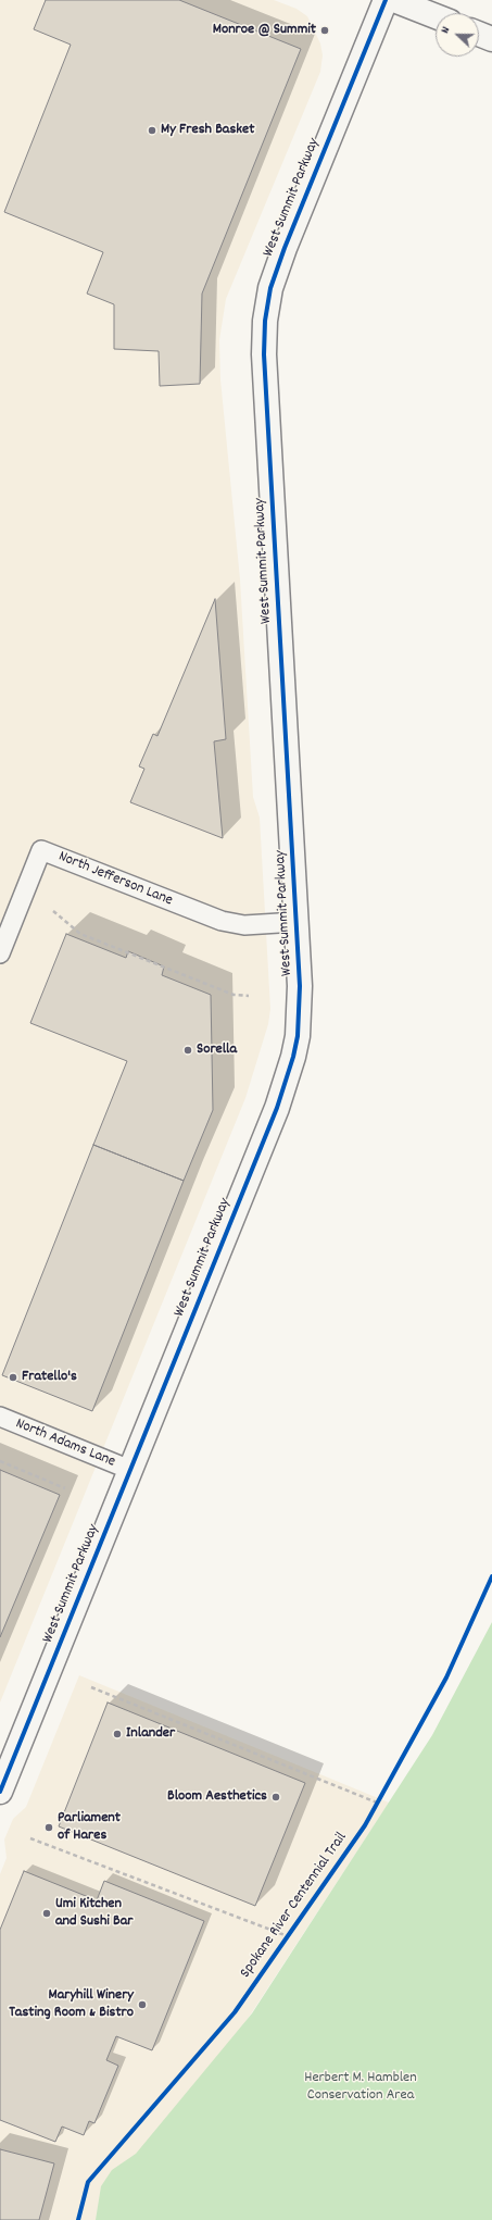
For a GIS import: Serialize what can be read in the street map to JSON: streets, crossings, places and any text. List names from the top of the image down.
{
  "streets": {
    "street": ["West Summit Parkway"],
    "lane": ["North Jefferson Lane", "North Adams Lane"],
    "cycle path": ["Spokane River Centennial Trail"]
  },
  "crossings": [
    ["West Summit Parkway", "North Jefferson Lane"],
    ["West Summit Parkway", "North Adams Lane"]
  ],
  "parks": ["Herbert M. Hamblen Conservation Area"],
  "places": [
    "Monroe @ Summit",
    "My Fresh Basket",
    "Sorella",
    "Fratello's",
    "Inlander",
    "Bloom Aesthetics",
    "Parliament of Hares",
    "Umi Kitchen and Sushi Bar",
    "Maryhill Winery Tasting Room & Bistro"
  ],
  "north": "left"
}
